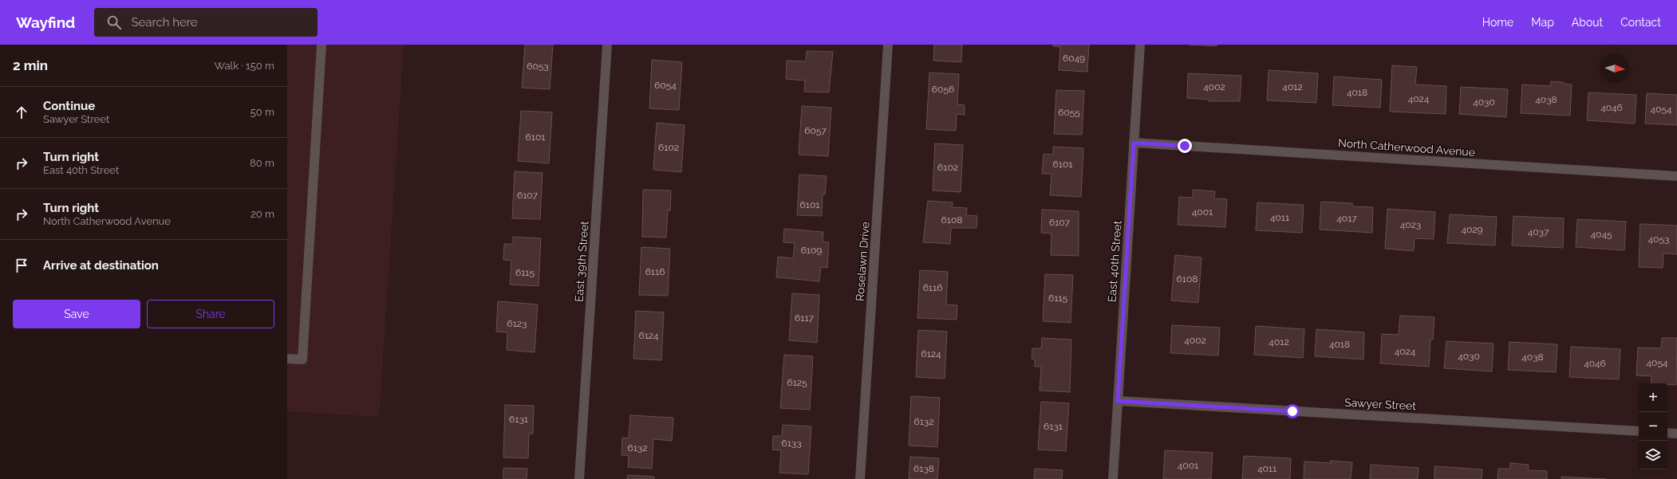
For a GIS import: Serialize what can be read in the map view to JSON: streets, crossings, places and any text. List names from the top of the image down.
{
  "streets": {
    "street": [
      "North Catherwood Avenue",
      "East 39th Street",
      "Roselawn Drive",
      "East 40th Street",
      "Sawyer Street"
    ]
  },
  "crossings": [
    ["North Catherwood Avenue", "East 40th Street"],
    ["East 40th Street", "Sawyer Street"]
  ],
  "house_numbers": [
    "6049",
    "6053",
    "6054",
    "4002",
    "4012",
    "6056",
    "4018",
    "4024",
    "4038",
    "4030",
    "4046",
    "4054",
    "6055",
    "6057",
    "6101",
    "6102",
    "6101",
    "6102",
    "6107",
    "6101",
    "4001",
    "4011",
    "4017",
    "6108",
    "6107",
    "4023",
    "4029",
    "4037",
    "4045",
    "4053",
    "6109",
    "6116",
    "6115",
    "6108",
    "6116",
    "6115",
    "6117",
    "6123",
    "6124",
    "4002",
    "4012",
    "4018",
    "4024",
    "6124",
    "4030",
    "4038",
    "4054",
    "4046",
    "6125",
    "6131",
    "6132",
    "6131",
    "6133",
    "6132",
    "4001",
    "6138",
    "4011"
  ],
  "north": "right",
  "page": {
    "header": "Wayfind",
    "search": "Search here",
    "nav": [
      "Home",
      "Map",
      "About",
      "Contact"
    ],
    "heading": ["2 min", "Walk · 150 m"],
    "list": [
      ["Continue", "Sawyer Street", "50 m"],
      ["Turn right", "East 40th Street", "80 m"],
      ["Turn right", "North Catherwood Avenue", "20 m"],
      "Arrive at destination"
    ],
    "buttons": ["Save", "Share"],
    "map_buttons": ["+", "−"]
  }
}
